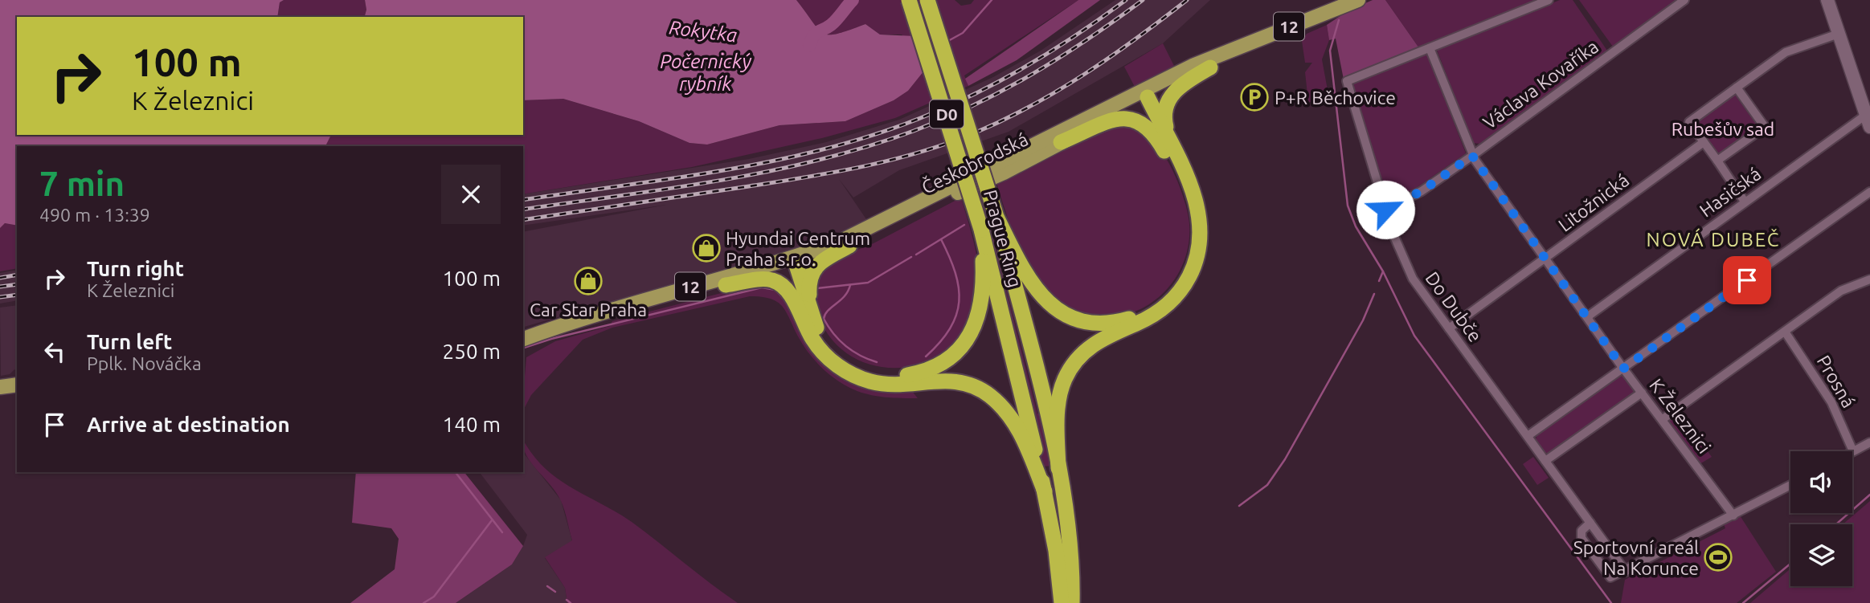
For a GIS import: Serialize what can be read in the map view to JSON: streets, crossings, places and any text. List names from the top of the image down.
{
  "streets": {
    "highway": ["D0", "Prague Ring"],
    "main road": ["12", "Českobrodská"],
    "street": [
      "Václava Kovaříka",
      "Hasičská",
      "Litožnická",
      "Do Dubče",
      "Prosná",
      "K Železnici"
    ]
  },
  "crossings": [
    ["Václava Kovaříka", "Do Dubče"],
    ["Václava Kovaříka", "K Železnici"],
    ["Hasičská", "K Železnici"],
    ["Litožnická", "Do Dubče"],
    ["Litožnická", "K Železnici"],
    ["Do Dubče", "K Železnici"]
  ],
  "districts": ["NOVÁ DUBEČ"],
  "water": ["Rokytka", "Počernický rybník"],
  "parks": ["Rubešův sad"],
  "places": {
    "parking": ["P+R Běchovice"],
    "shop": ["Hyundai Centrum Praha s.r.o.", "Car Star Praha"],
    "sports": ["Sportovní areál Na Korunce"]
  },
  "page": {
    "turn": ["100 m", "K Železnici"],
    "heading": ["7 min", "490 m · 13:39"],
    "list": [
      {
        "name": "Turn right",
        "note": "K Železnici",
        "value": "100 m"
      },
      {
        "name": "Turn left",
        "note": "Pplk. Nováčka",
        "value": "250 m"
      },
      {
        "name": "Arrive at destination",
        "value": "140 m"
      }
    ]
  }
}
